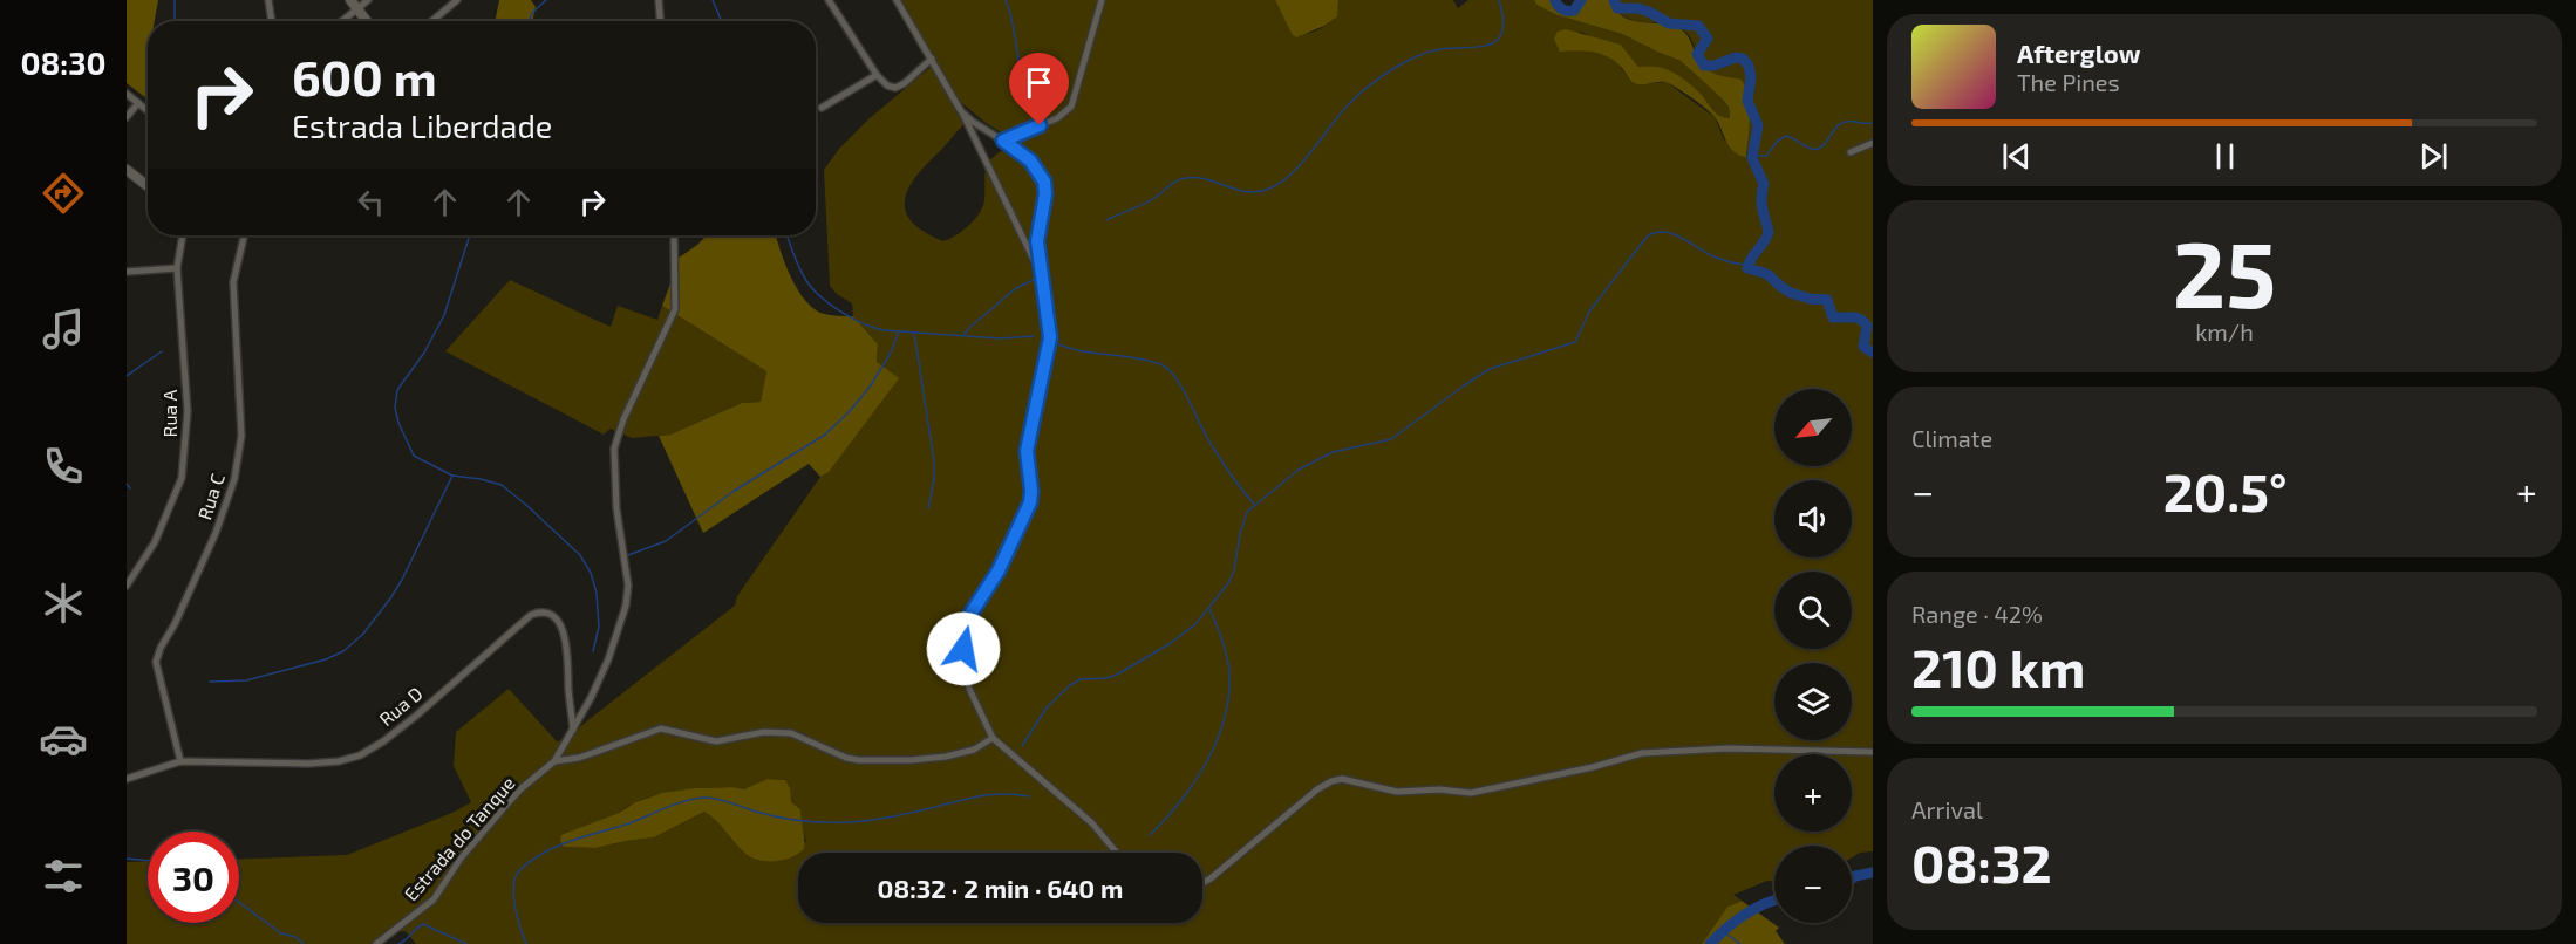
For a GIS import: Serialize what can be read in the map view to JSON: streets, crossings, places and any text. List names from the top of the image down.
{
  "streets": {
    "street": [
      "Rua A",
      "Rua C",
      "Rua D",
      "Estrada do Tanque"
    ]
  },
  "crossings": [
    ["Rua C", "Rua D"]
  ],
  "north": "bottom left",
  "page": {
    "tabs": "08:30",
    "turn": ["600 m", "Estrada Liberdade"],
    "song": ["Afterglow", "The Pines"],
    "tile": [
      ["25", "km/h"],
      "Climate",
      ["Range · 42%", "210 km"],
      ["Arrival", "08:32"]
    ],
    "map_buttons": ["+", "−"],
    "heat": ["−", "20.5°", "+"],
    "limit": "30",
    "trip": "08:32 · 2 min · 640 m"
  }
}
